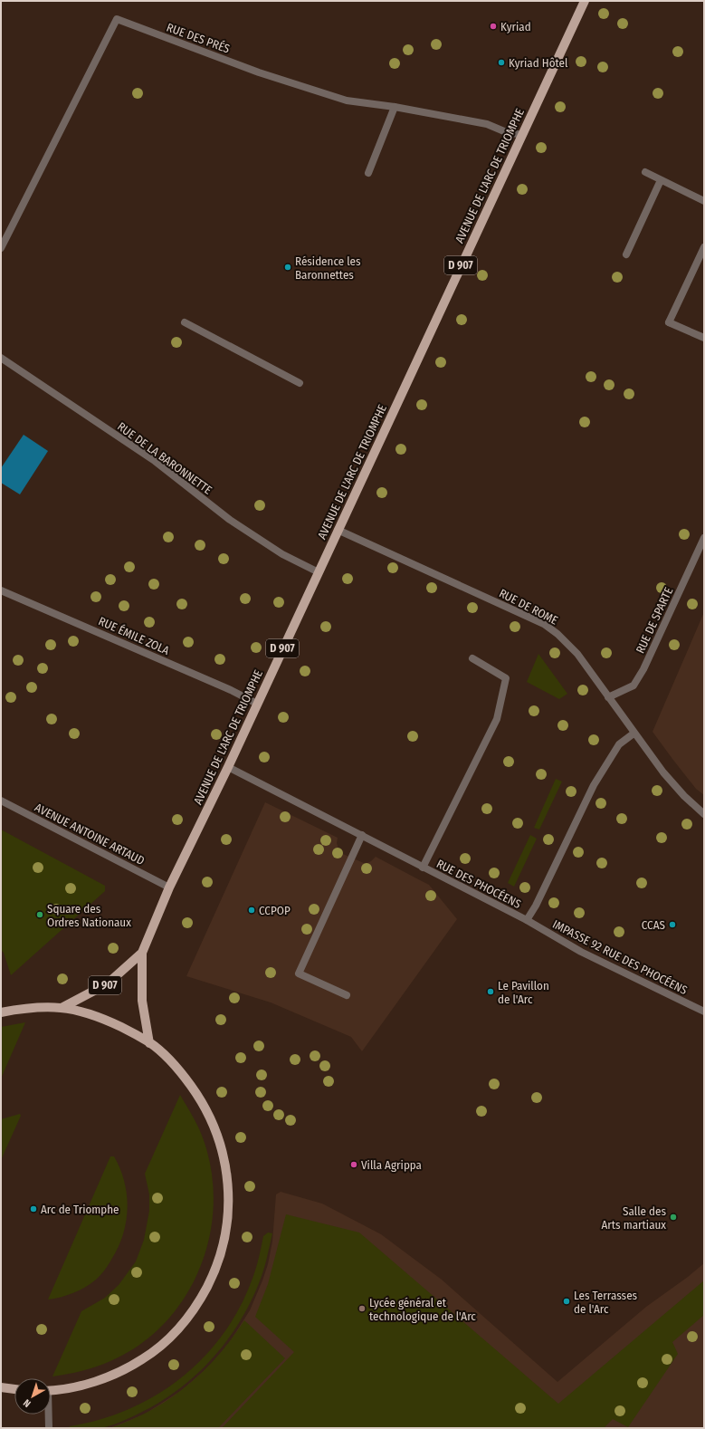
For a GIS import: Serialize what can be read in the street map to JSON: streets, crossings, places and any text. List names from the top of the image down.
{
  "streets": {
    "main road": ["AVENUE DE L'ARC DE TRIOMPHE", "D 907"],
    "street": [
      "RUE DES PRÉS",
      "RUE DE LA BARONNETTE",
      "RUE DE ROME",
      "RUE DE SPARTE",
      "RUE ÉMILE ZOLA",
      "AVENUE ANTOINE ARTAUD",
      "RUE DES PHOCÉENS",
      "IMPASSE 92 RUE DES PHOCÉENS"
    ]
  },
  "crossings": [
    ["RUE DES PRÉS", "AVENUE DE L'ARC DE TRIOMPHE"],
    ["AVENUE DE L'ARC DE TRIOMPHE", "D 907"],
    ["AVENUE DE L'ARC DE TRIOMPHE", "RUE DE LA BARONNETTE"],
    ["AVENUE DE L'ARC DE TRIOMPHE", "RUE DE ROME"],
    ["AVENUE DE L'ARC DE TRIOMPHE", "RUE ÉMILE ZOLA"],
    ["AVENUE DE L'ARC DE TRIOMPHE", "AVENUE ANTOINE ARTAUD"],
    ["AVENUE DE L'ARC DE TRIOMPHE", "RUE DES PHOCÉENS"],
    ["RUE DE ROME", "RUE DE SPARTE"],
    ["RUE DE ROME", "RUE DES PHOCÉENS"],
    ["RUE DES PHOCÉENS", "IMPASSE 92 RUE DES PHOCÉENS"]
  ],
  "places": [
    "Kyriad",
    "Kyriad Hôtel",
    "Résidence les Baronnettes",
    "CCPOP",
    "Square des Ordres Nationaux",
    "CCAS",
    "Le Pavillon de l'Arc",
    "Villa Agrippa",
    "Arc de Triomphe",
    "Salle des Arts martiaux",
    "Les Terrasses de l'Arc",
    "Lycée général et technologique de l'Arc"
  ],
  "north": "bottom left"
}
